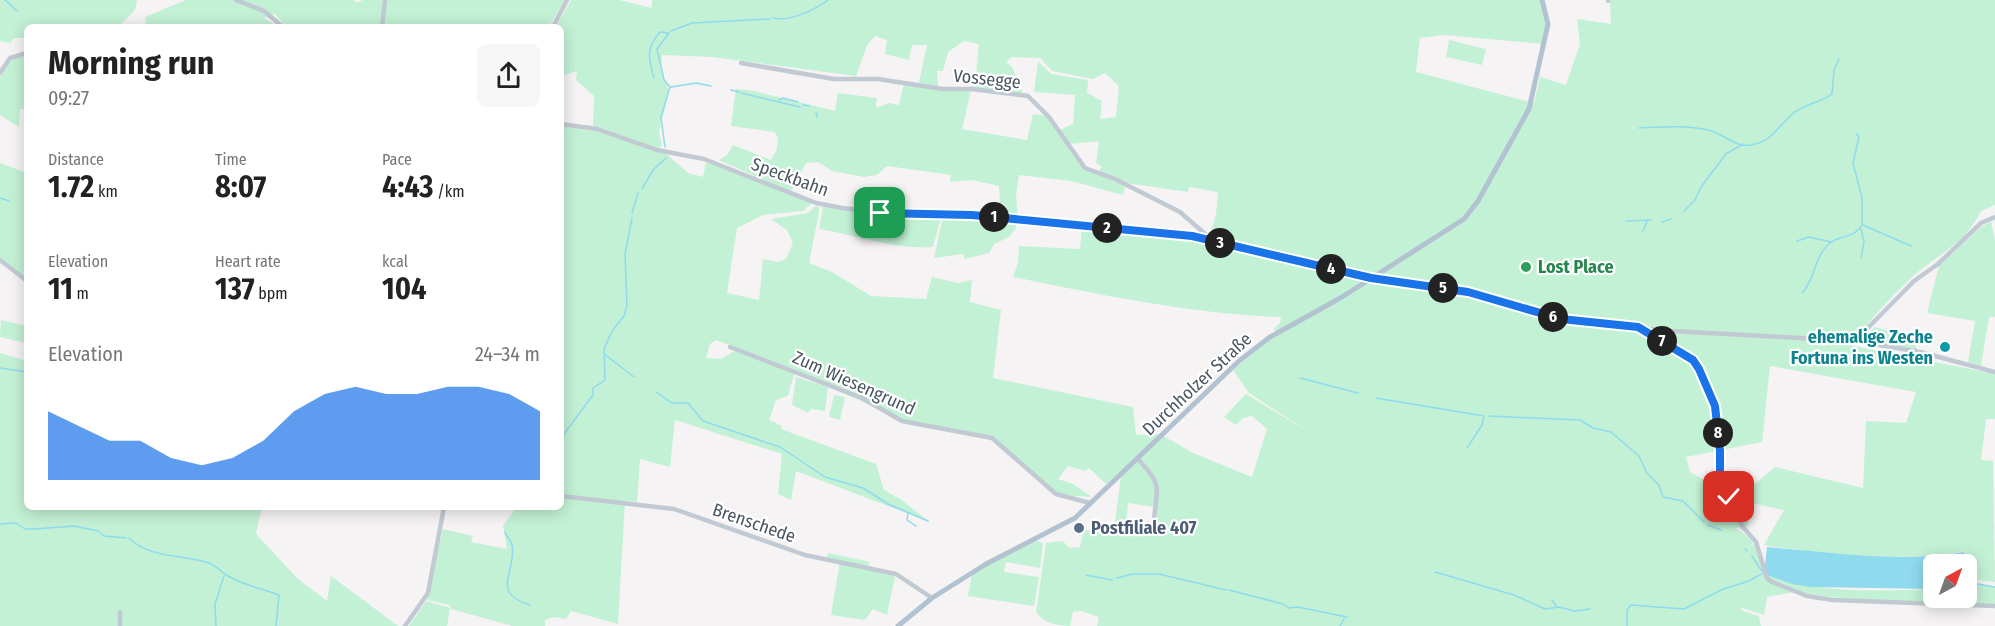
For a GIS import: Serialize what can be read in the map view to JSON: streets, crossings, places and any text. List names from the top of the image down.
{
  "streets": {
    "main road": ["Durchholzer Straße"],
    "street": [
      "Vossegge",
      "Speckbahn",
      "Zum Wiesengrund",
      "Brenschede"
    ]
  },
  "crossings": [
    ["Vossegge", "Speckbahn"],
    ["Speckbahn", "Durchholzer Straße"],
    ["Zum Wiesengrund", "Durchholzer Straße"],
    ["Durchholzer Straße", "Brenschede"]
  ],
  "places": ["Lost Place", "ehemalige Zeche Fortuna ins Westen", "Postfiliale 407"],
  "north": "top right",
  "page": {
    "heading": ["Morning run", "09:27"],
    "stats": [
      ["Distance", "1.72 km"],
      ["Time", "8:07"],
      ["Pace", "4:43 /km"],
      ["Elevation", "11 m"],
      ["Heart rate", "137 bpm"],
      ["kcal", "104"]
    ],
    "pins": [
      "1",
      "2",
      "3",
      "4",
      "5",
      "6",
      "7",
      "8"
    ],
    "chart": ["Elevation", "24–34 m"]
  }
}
